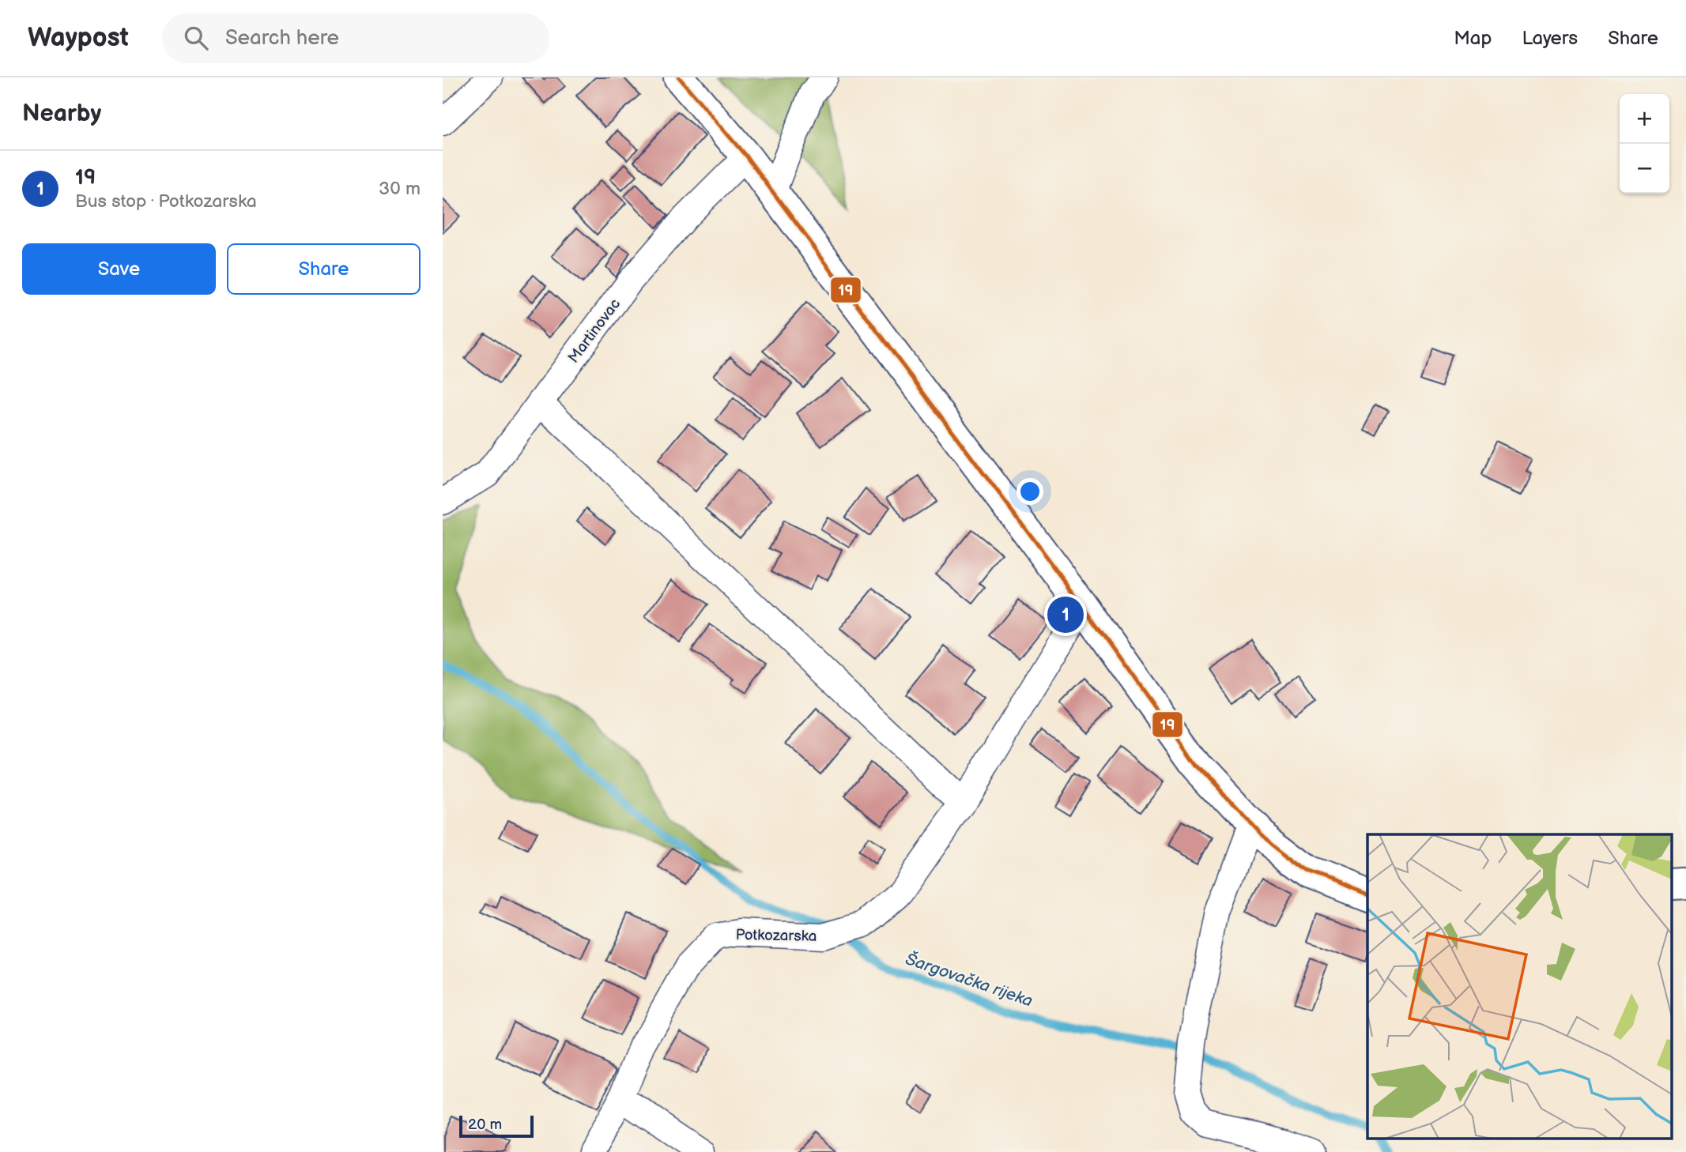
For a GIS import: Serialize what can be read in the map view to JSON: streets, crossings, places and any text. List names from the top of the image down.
{
  "streets": {
    "street": ["Martinovac", "Potkozarska"]
  },
  "water": ["Šargovačka rijeka"],
  "lines": ["transit line 19"],
  "scale_bar": "20 m",
  "page": {
    "header": "Waypost",
    "search": "Search here",
    "nav": ["Map", "Layers", "Share"],
    "heading": "Nearby",
    "map_buttons": ["+", "−"],
    "list": [
      {
        "mark": "1",
        "name": "19",
        "note": "Bus stop · Potkozarska",
        "value": "30 m"
      }
    ],
    "buttons": ["Save", "Share"],
    "pins": "1",
    "scale": "20 m"
  }
}
